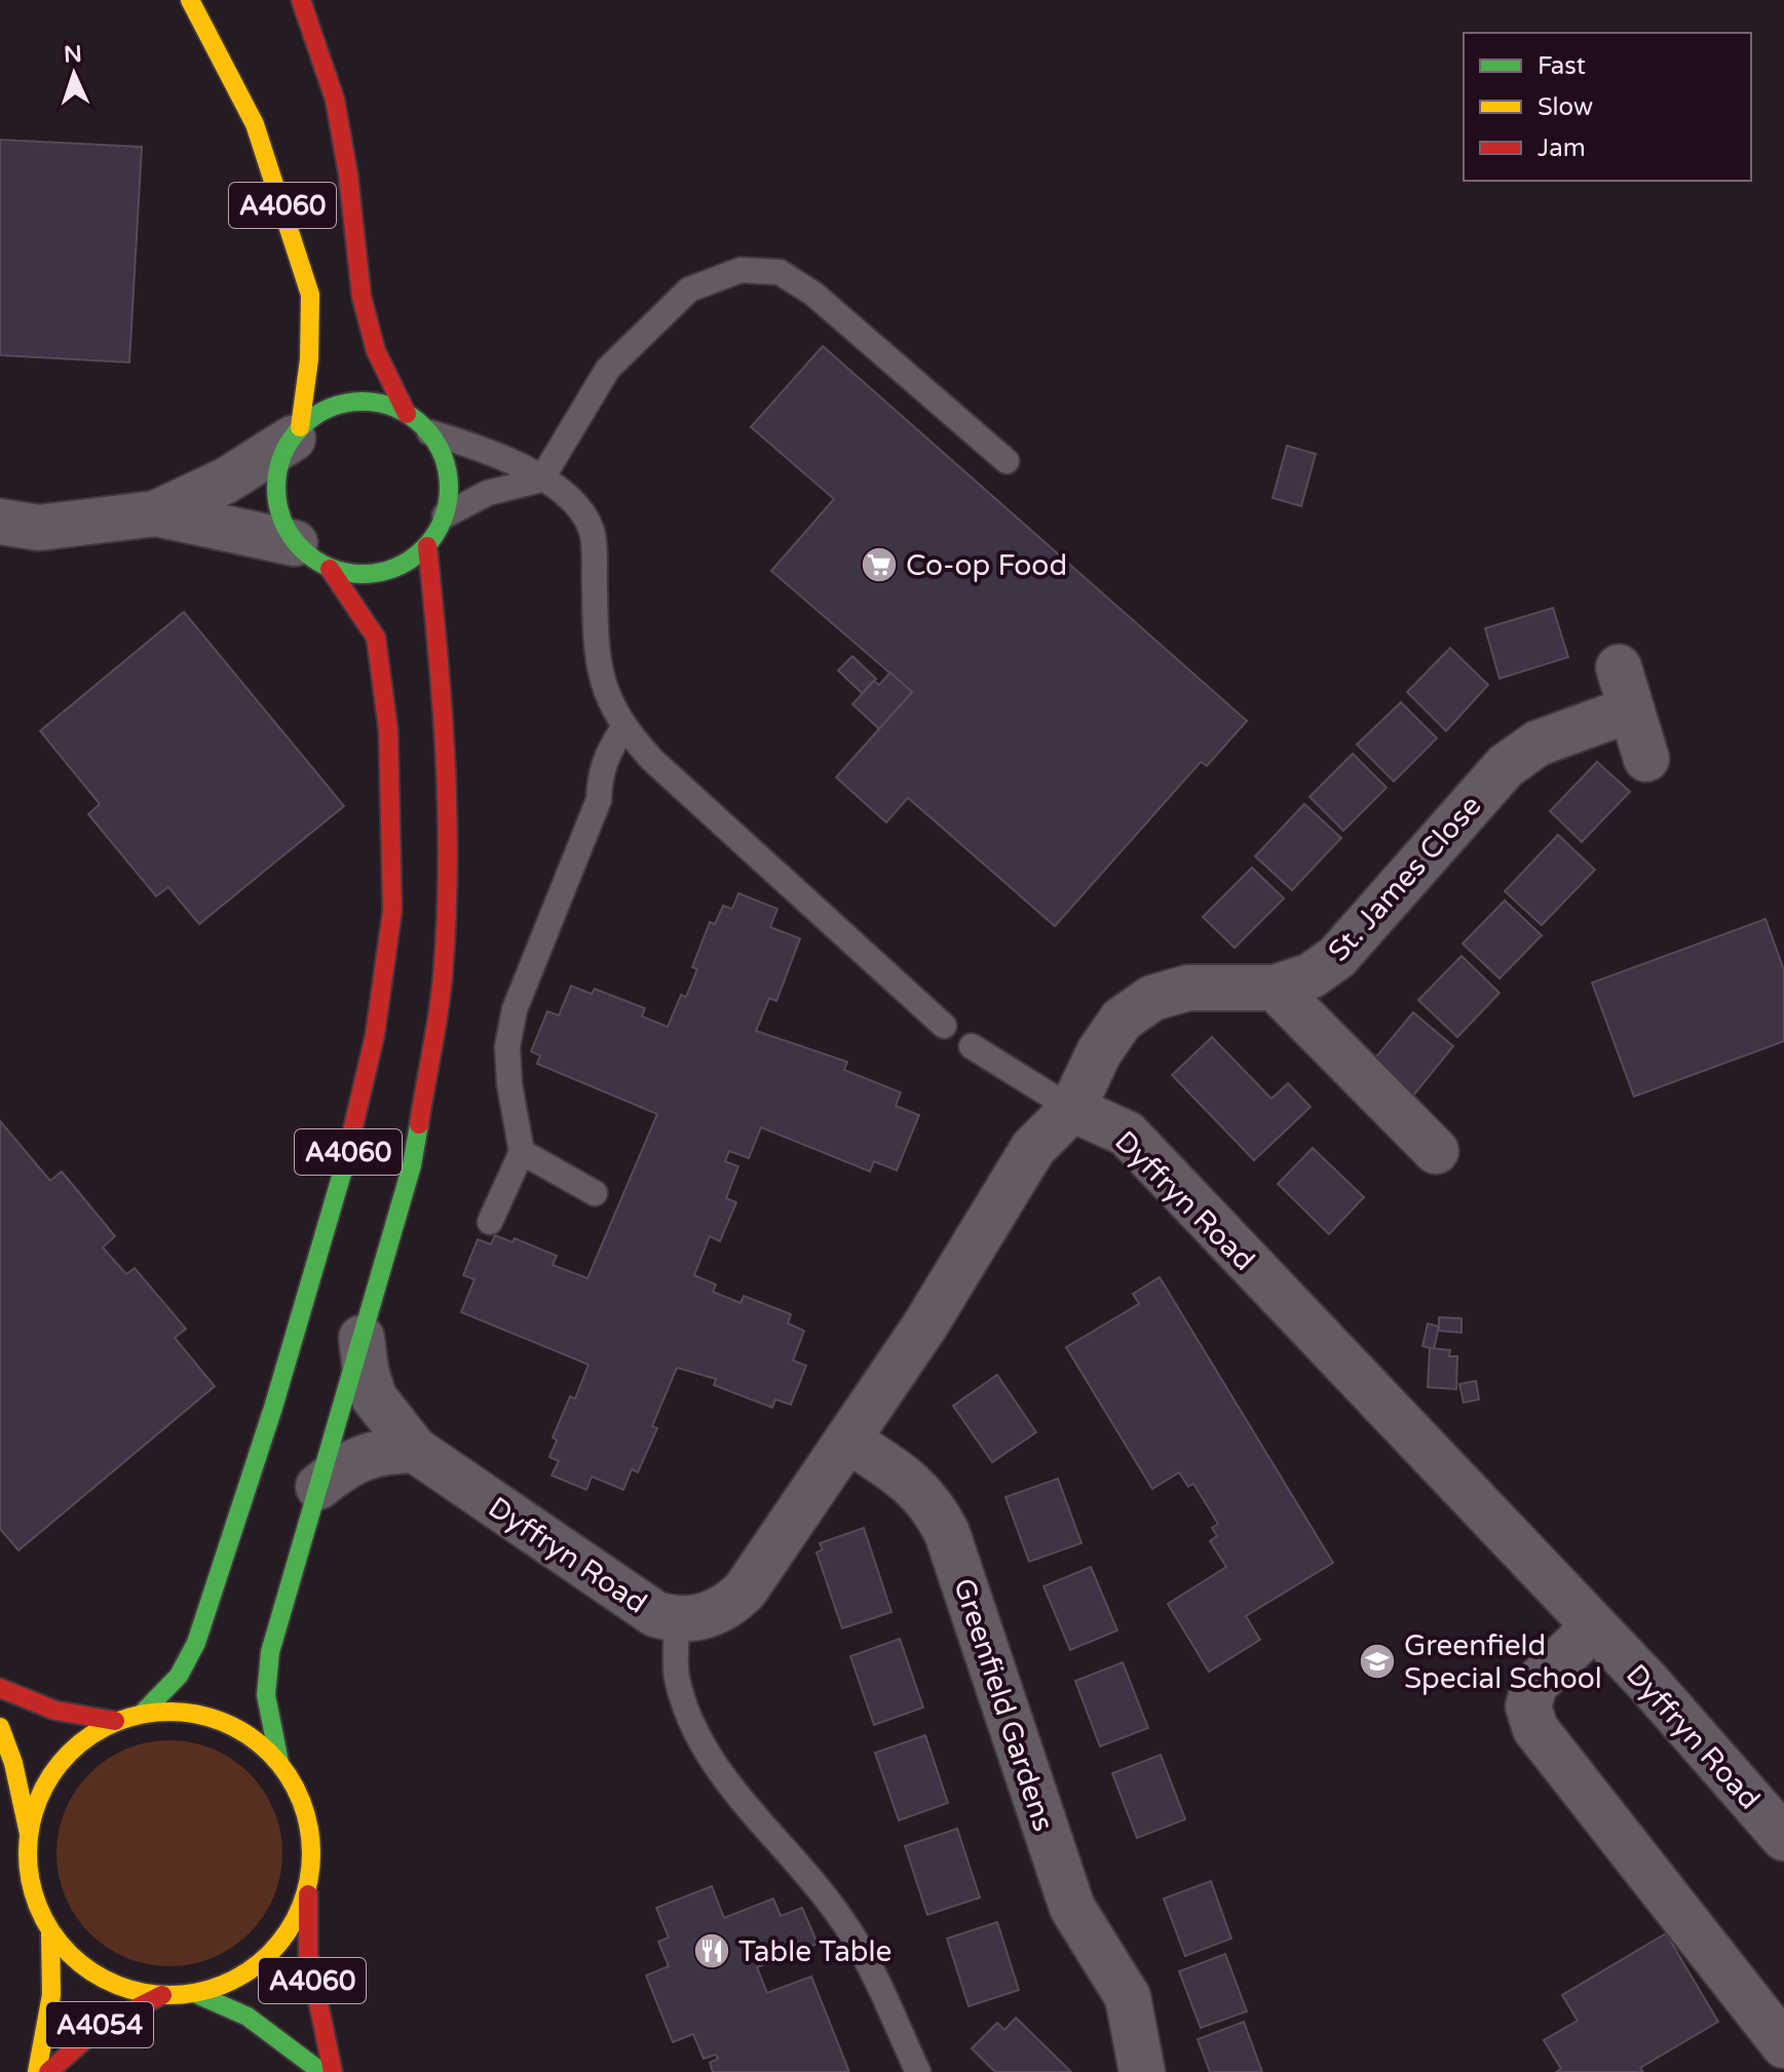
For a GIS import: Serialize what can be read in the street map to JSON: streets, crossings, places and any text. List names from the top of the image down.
{
  "streets": {
    "main road": ["A4060", "A4054"],
    "street": ["St. James Close", "Dyffryn Road", "Greenfield Gardens"]
  },
  "crossings": [
    ["A4060", "Dyffryn Road"],
    ["A4060", "A4054"],
    ["St. James Close", "Dyffryn Road"],
    ["Dyffryn Road", "Greenfield Gardens"]
  ],
  "places": {
    "supermarket": ["Co-op Food"],
    "school or university": ["Greenfield Special School"],
    "restaurant": ["Table Table"]
  },
  "legend": ["Fast", "Slow", "Jam"],
  "north": "top"
}
